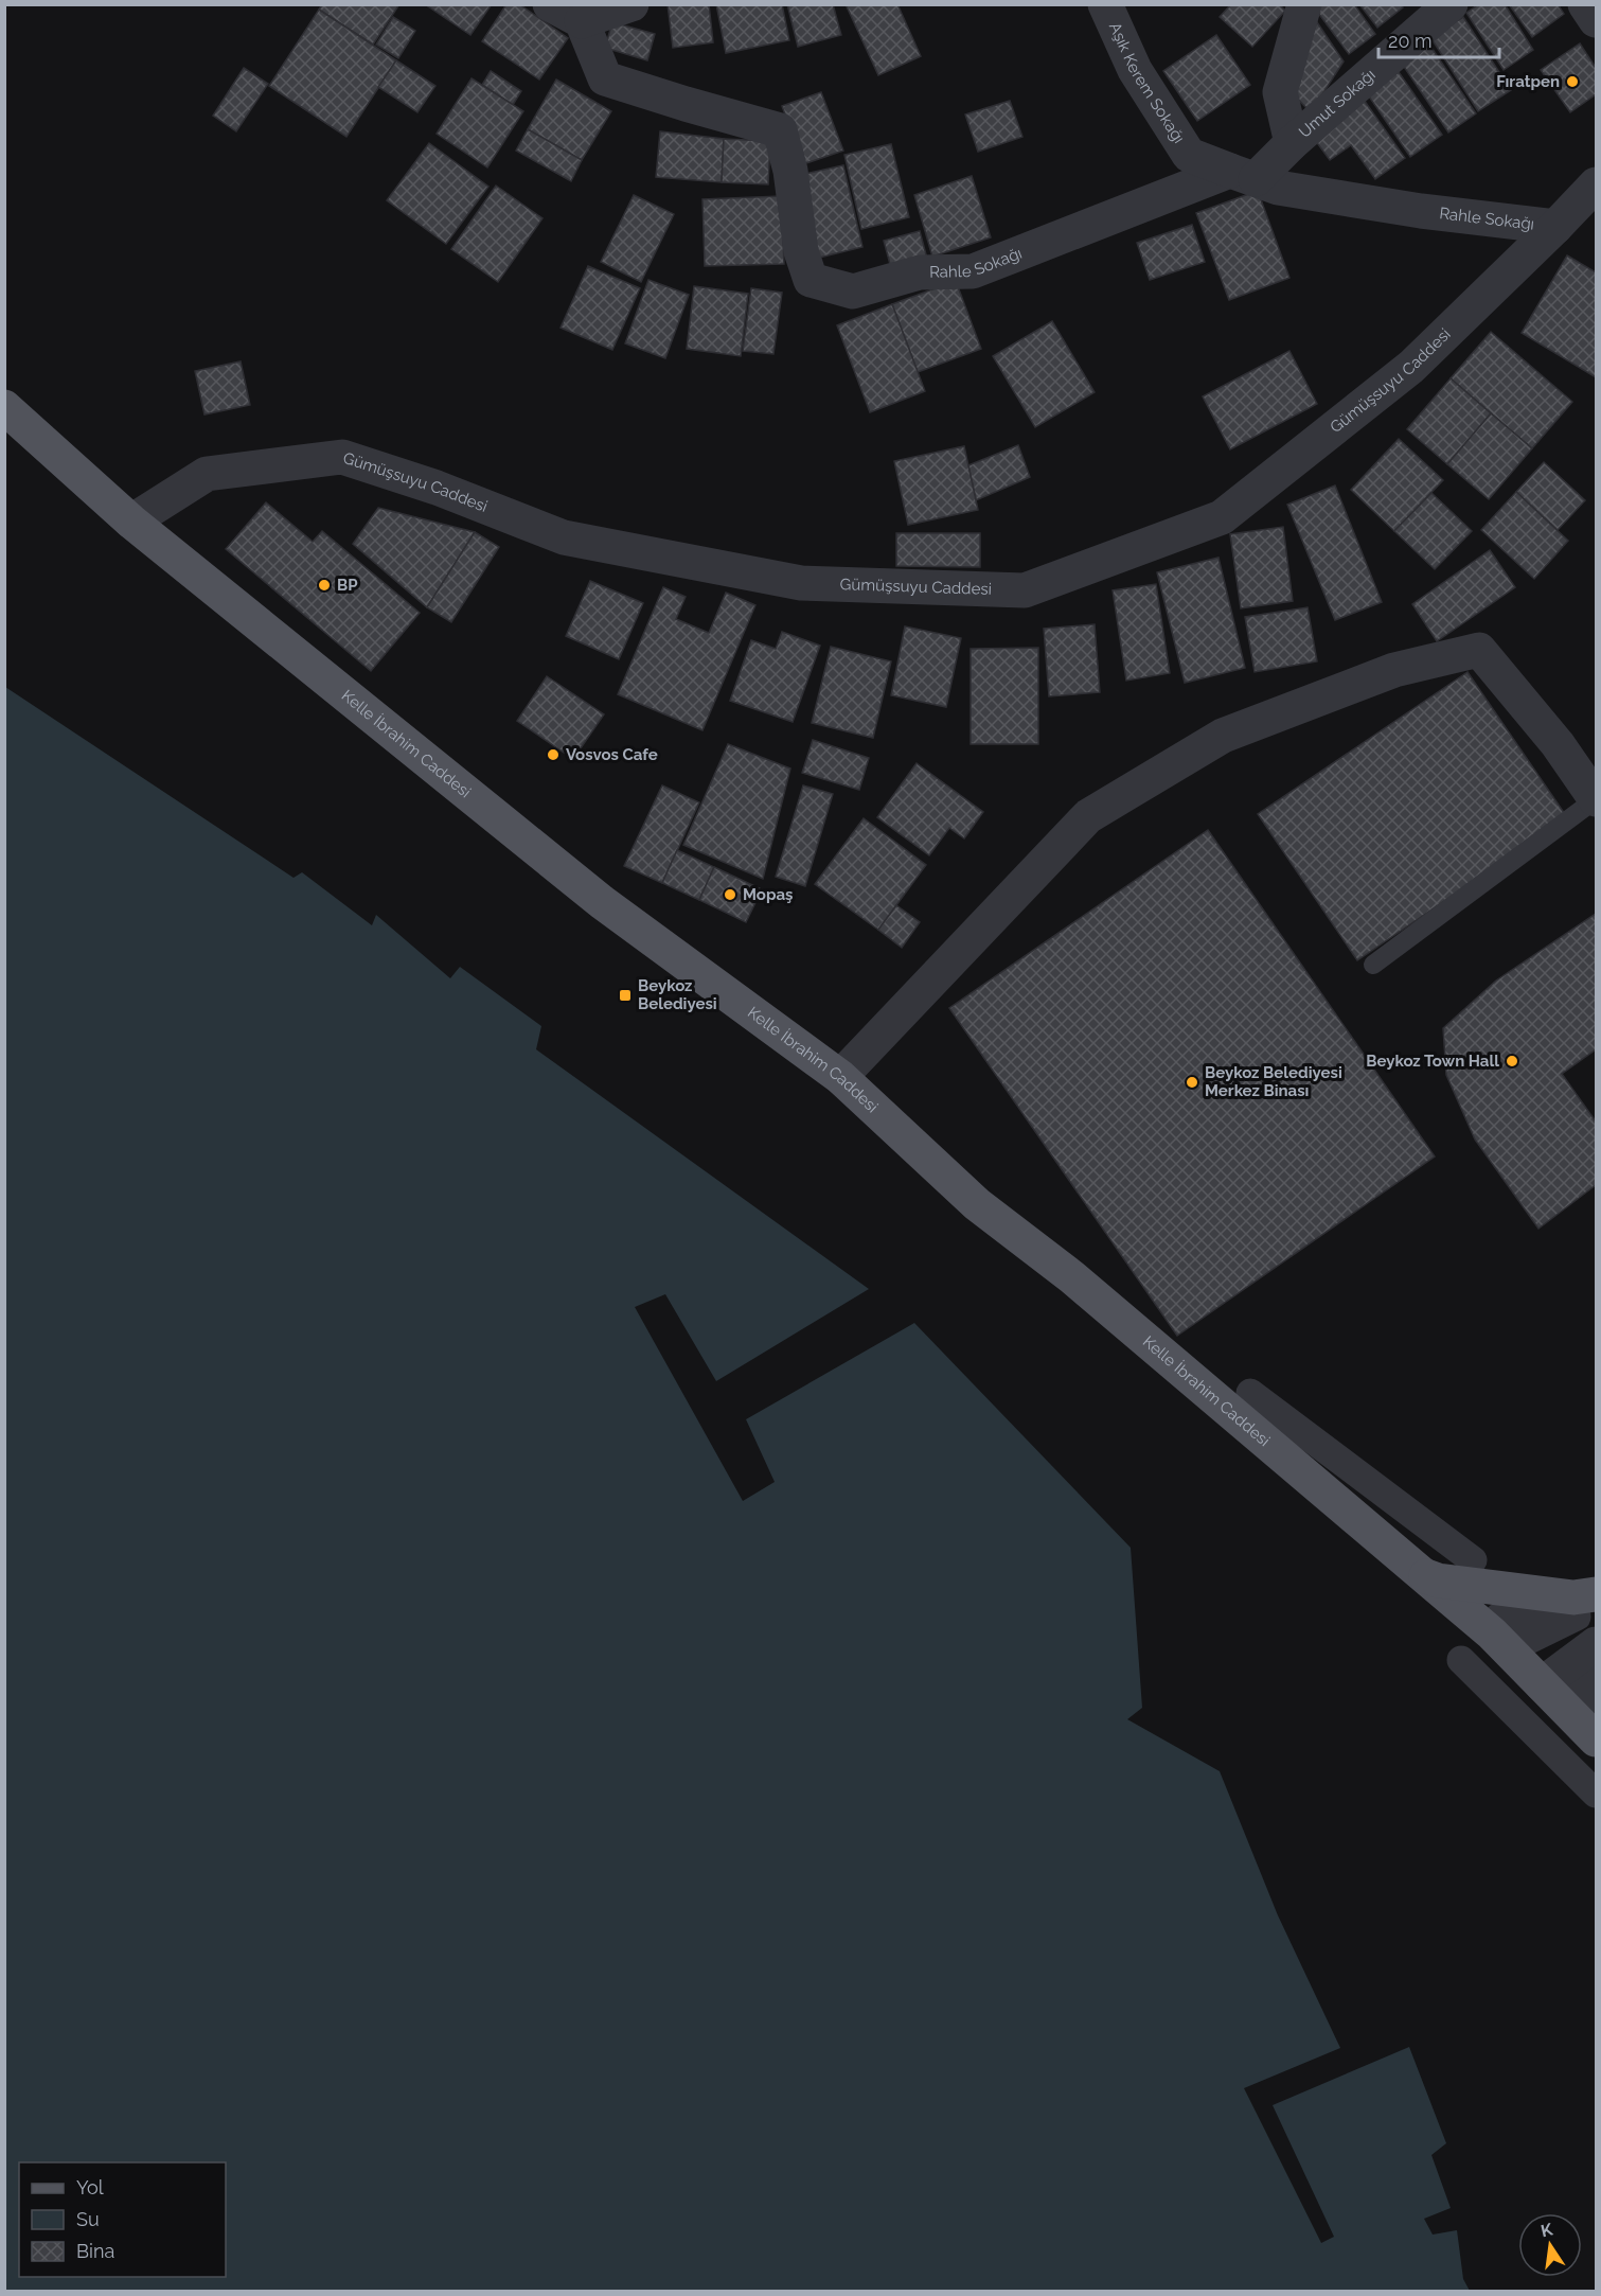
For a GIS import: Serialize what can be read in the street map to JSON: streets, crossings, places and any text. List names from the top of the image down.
{
  "streets": {
    "main road": ["Kelle İbrahim Caddesi"],
    "street": [
      "Aşık Kerem Sokağı",
      "Umut Sokağı",
      "Rahle Sokağı",
      "Gümüşsuyu Caddesi"
    ]
  },
  "crossings": [
    ["Aşık Kerem Sokağı", "Umut Sokağı"],
    ["Aşık Kerem Sokağı", "Rahle Sokağı"],
    ["Umut Sokağı", "Rahle Sokağı"],
    ["Rahle Sokağı", "Gümüşsuyu Caddesi"],
    ["Gümüşsuyu Caddesi", "Kelle İbrahim Caddesi"]
  ],
  "places": {
    "other": [
      "Fıratpen",
      "BP",
      "Vosvos Cafe",
      "Mopaş",
      "Beykoz Town Hall",
      "Beykoz Belediyesi Merkez Binası"
    ],
    "transit": ["Beykoz Belediyesi"]
  },
  "legend": ["Yol", "Su", "Bina"],
  "scale_bar": "20 m",
  "north": "top"
}
